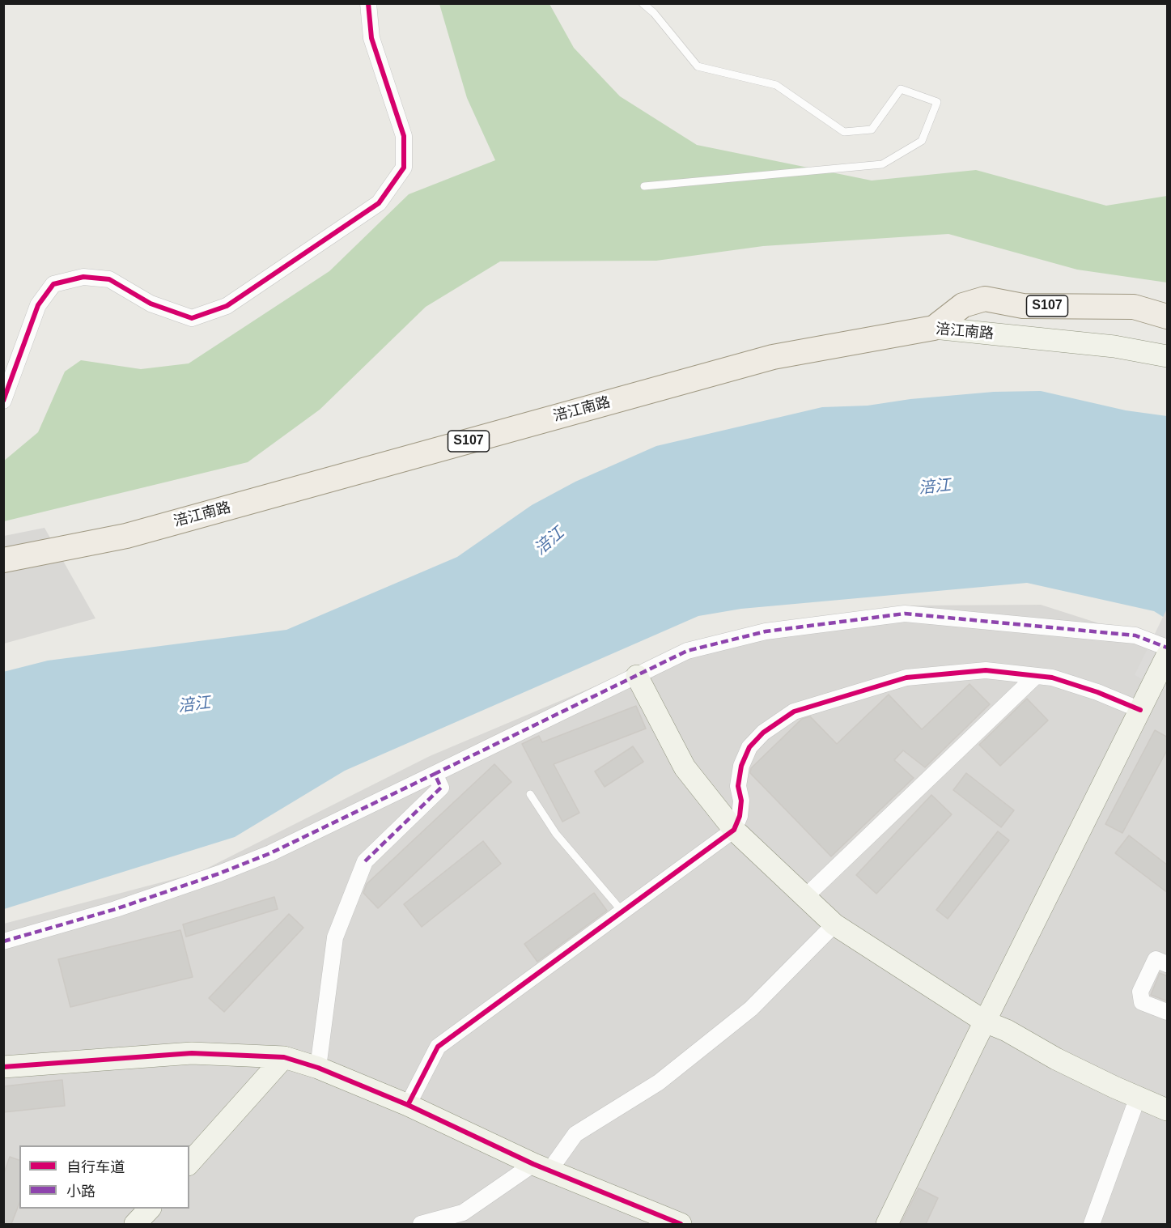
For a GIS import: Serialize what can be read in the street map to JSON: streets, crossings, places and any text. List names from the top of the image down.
{
  "streets": {
    "main road": ["S107", "涪江南路"]
  },
  "crossings": [
    ["S107", "涪江南路"]
  ],
  "water": ["涪江"],
  "legend": ["自行车道", "小路"]
}
